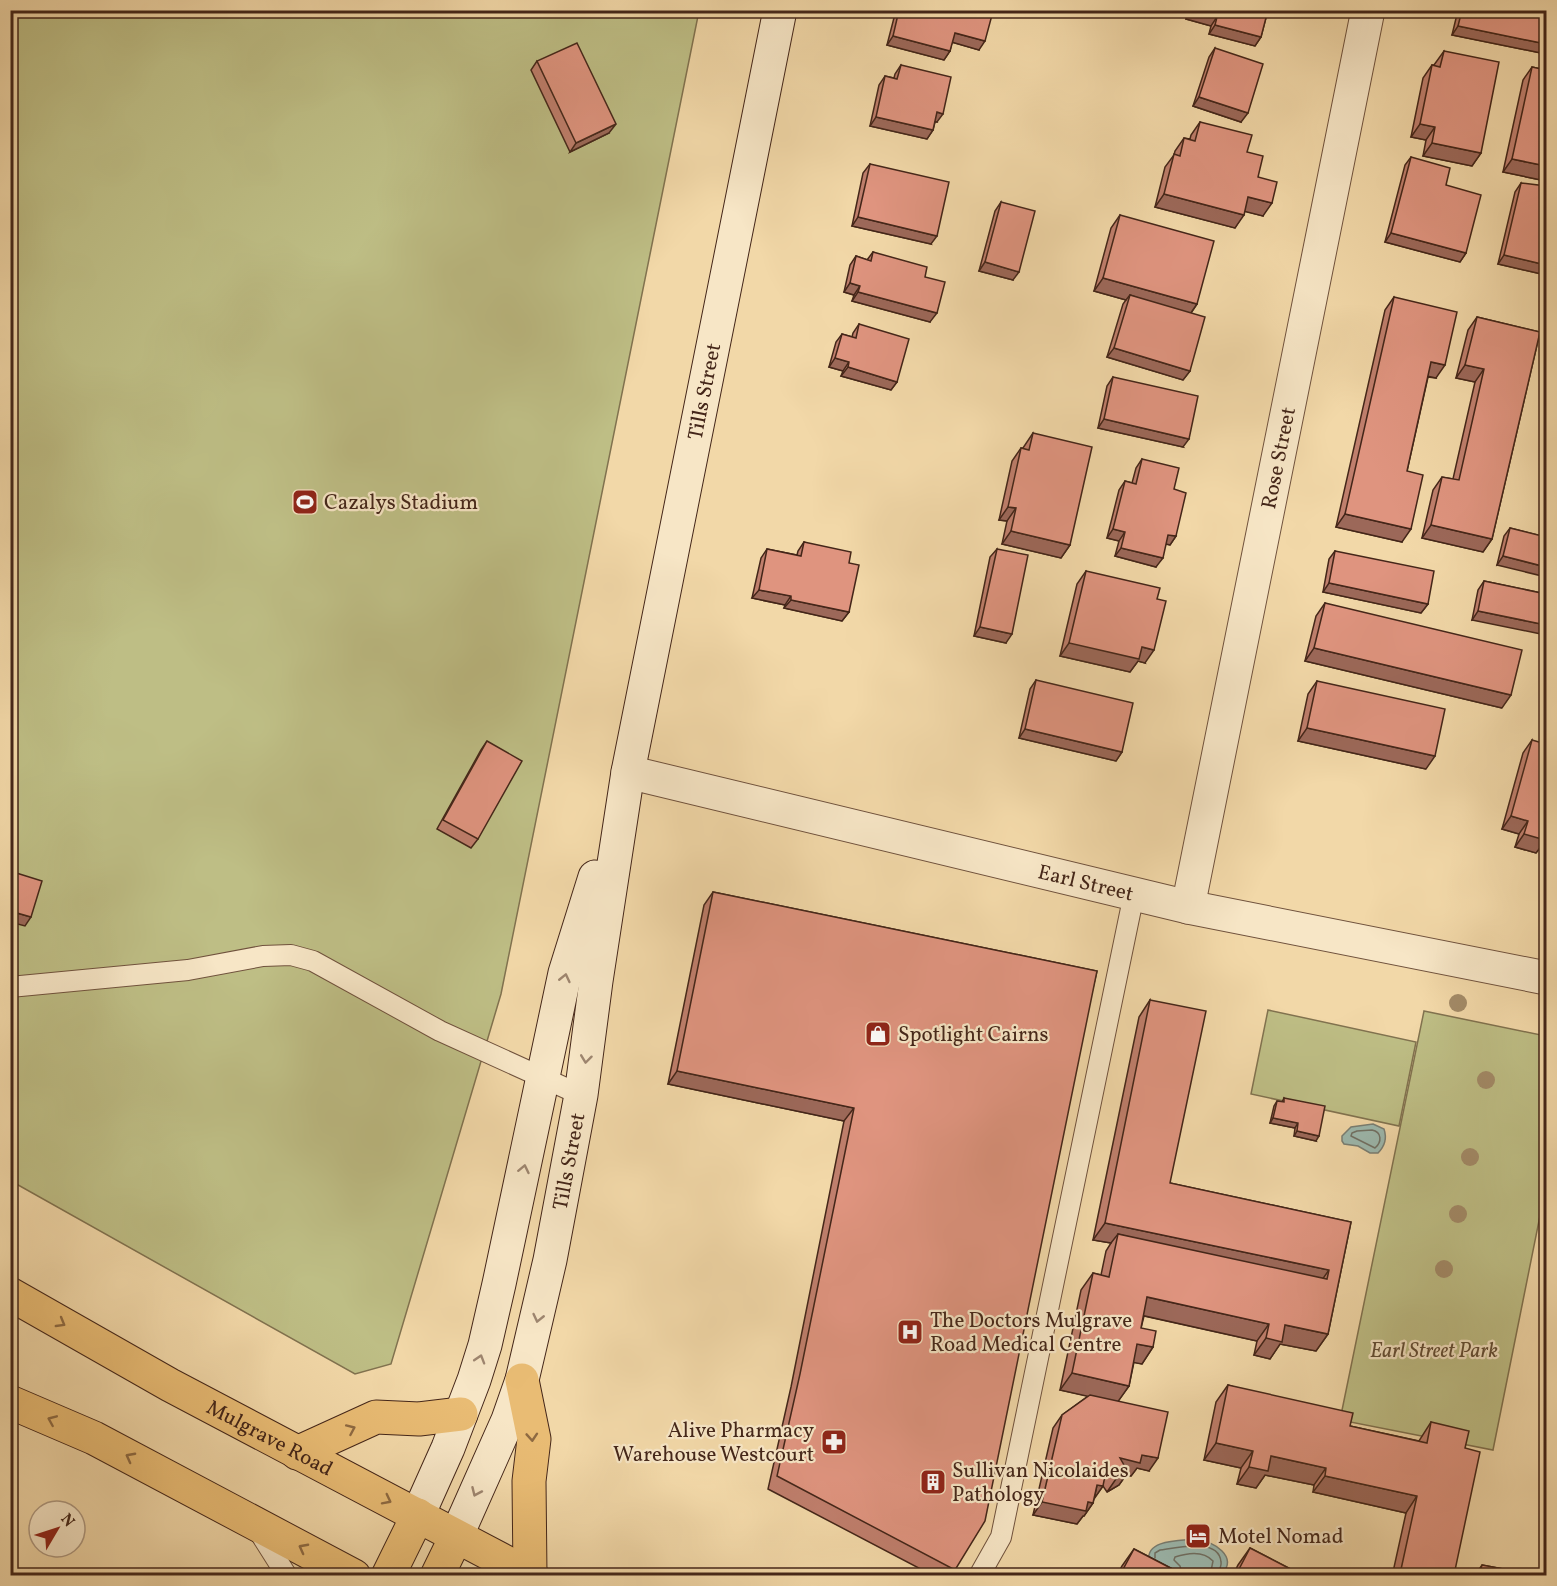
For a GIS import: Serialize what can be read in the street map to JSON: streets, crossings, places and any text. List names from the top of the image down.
{
  "streets": {
    "main road": ["Mulgrave Road"],
    "street": ["Tills Street", "Rose Street", "Earl Street"]
  },
  "crossings": [
    ["Tills Street", "Earl Street"],
    ["Tills Street", "Mulgrave Road"],
    ["Rose Street", "Earl Street"]
  ],
  "parks": ["Earl Street Park"],
  "places": {
    "sports": ["Cazalys Stadium"],
    "shop": ["Spotlight Cairns"],
    "hospital": ["The Doctors Mulgrave Road Medical Centre"],
    "pharmacy": ["Alive Pharmacy Warehouse Westcourt"],
    "building": ["Sullivan Nicolaides Pathology"],
    "hotel": ["Motel Nomad"]
  },
  "north": "top right"
}
